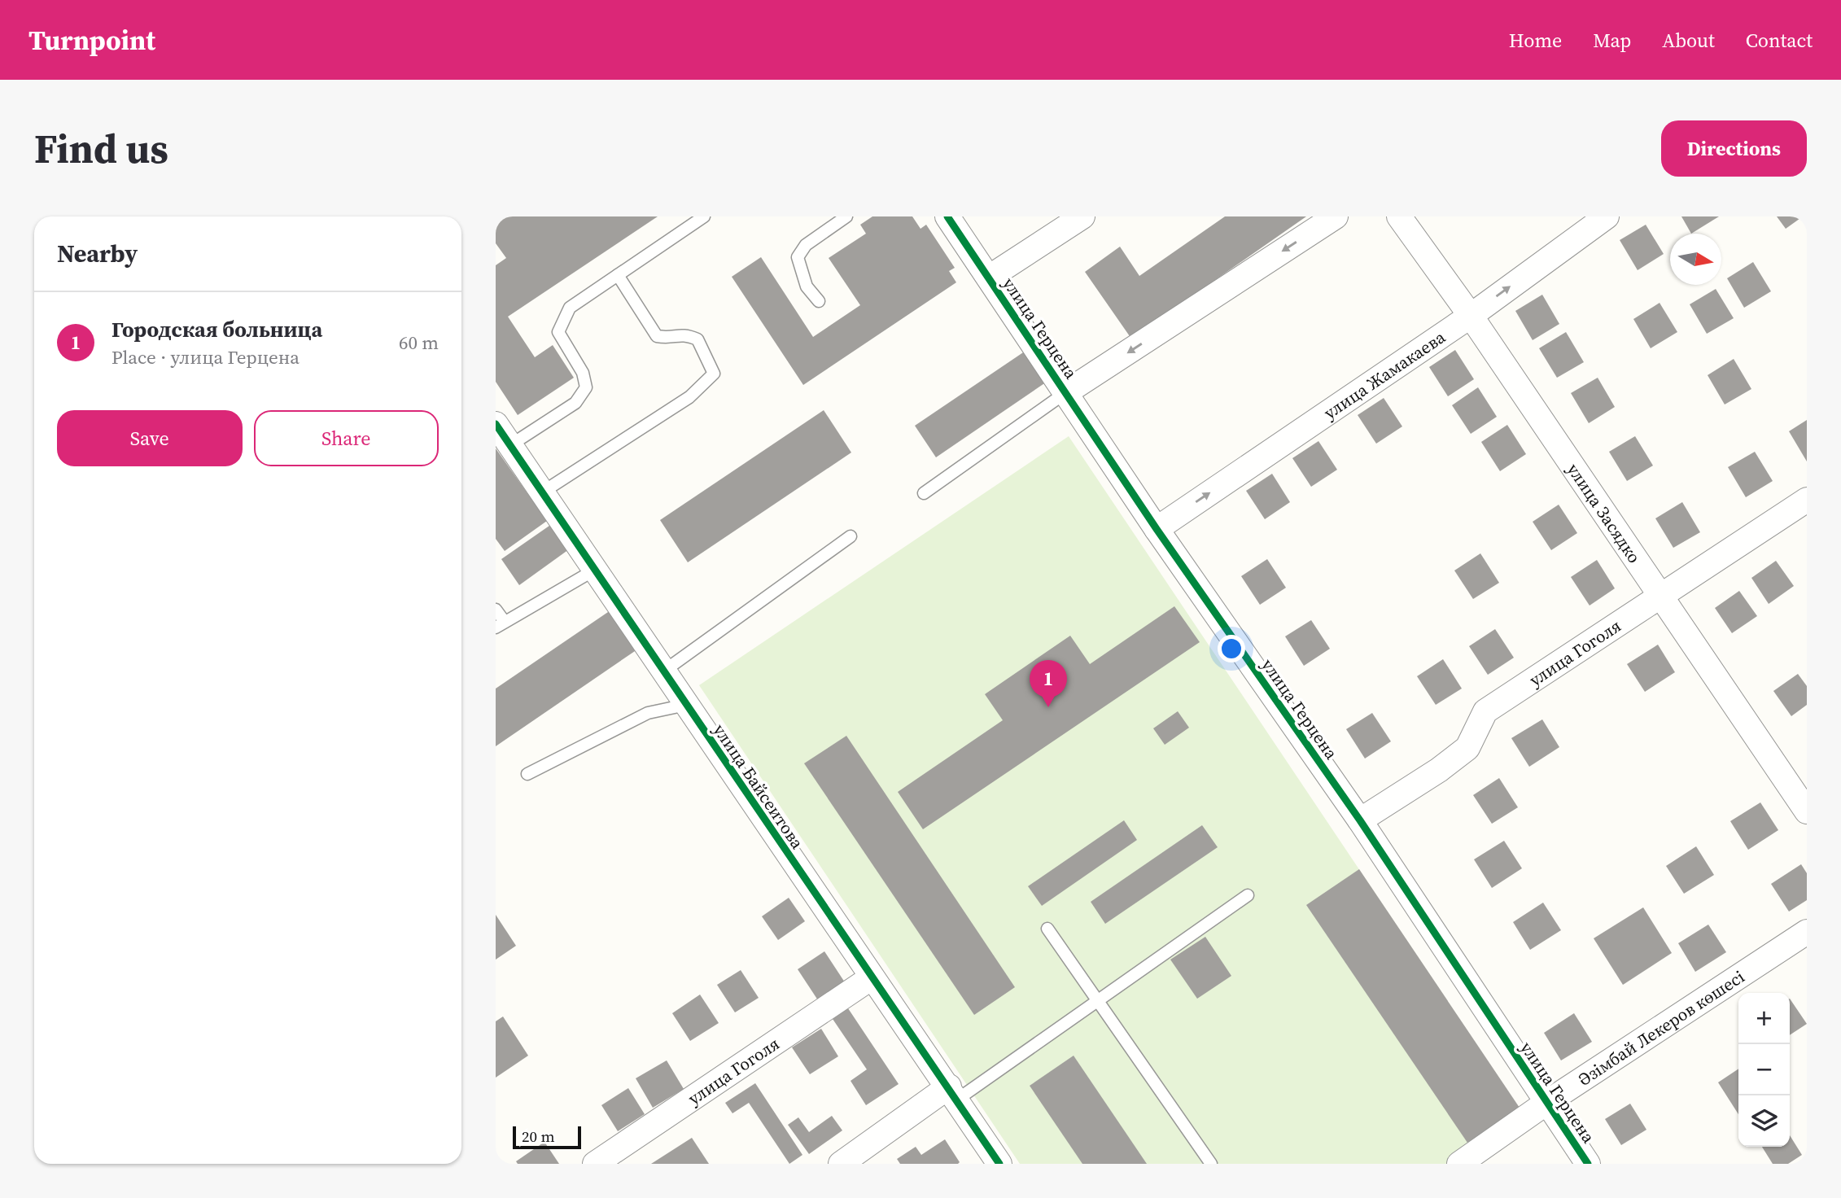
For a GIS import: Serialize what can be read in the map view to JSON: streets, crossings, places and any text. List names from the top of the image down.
{
  "streets": {
    "street": [
      "улица Герцена",
      "улица Жамакаева",
      "улица Засядко",
      "улица Гоголя",
      "улица Байсеитова",
      "Әзімбай Лекеров көшесі"
    ]
  },
  "crossings": [
    ["улица Герцена", "улица Жамакаева"],
    ["улица Герцена", "улица Гоголя"],
    ["улица Герцена", "Әзімбай Лекеров көшесі"],
    ["улица Жамакаева", "улица Засядко"],
    ["улица Засядко", "улица Гоголя"],
    ["улица Гоголя", "улица Байсеитова"]
  ],
  "scale_bar": "20 m",
  "north": "right",
  "page": {
    "header": "Turnpoint",
    "nav": [
      "Home",
      "Map",
      "About",
      "Contact"
    ],
    "buttons": [
      "Directions",
      ["Save", "Share"]
    ],
    "title": "Find us",
    "heading": "Nearby",
    "list": [
      {
        "mark": "1",
        "name": "Городская больница",
        "note": "Place · улица Герцена",
        "value": "60 m"
      }
    ],
    "pins": "1",
    "map_buttons": ["+", "−"],
    "scale": "20 m"
  }
}
